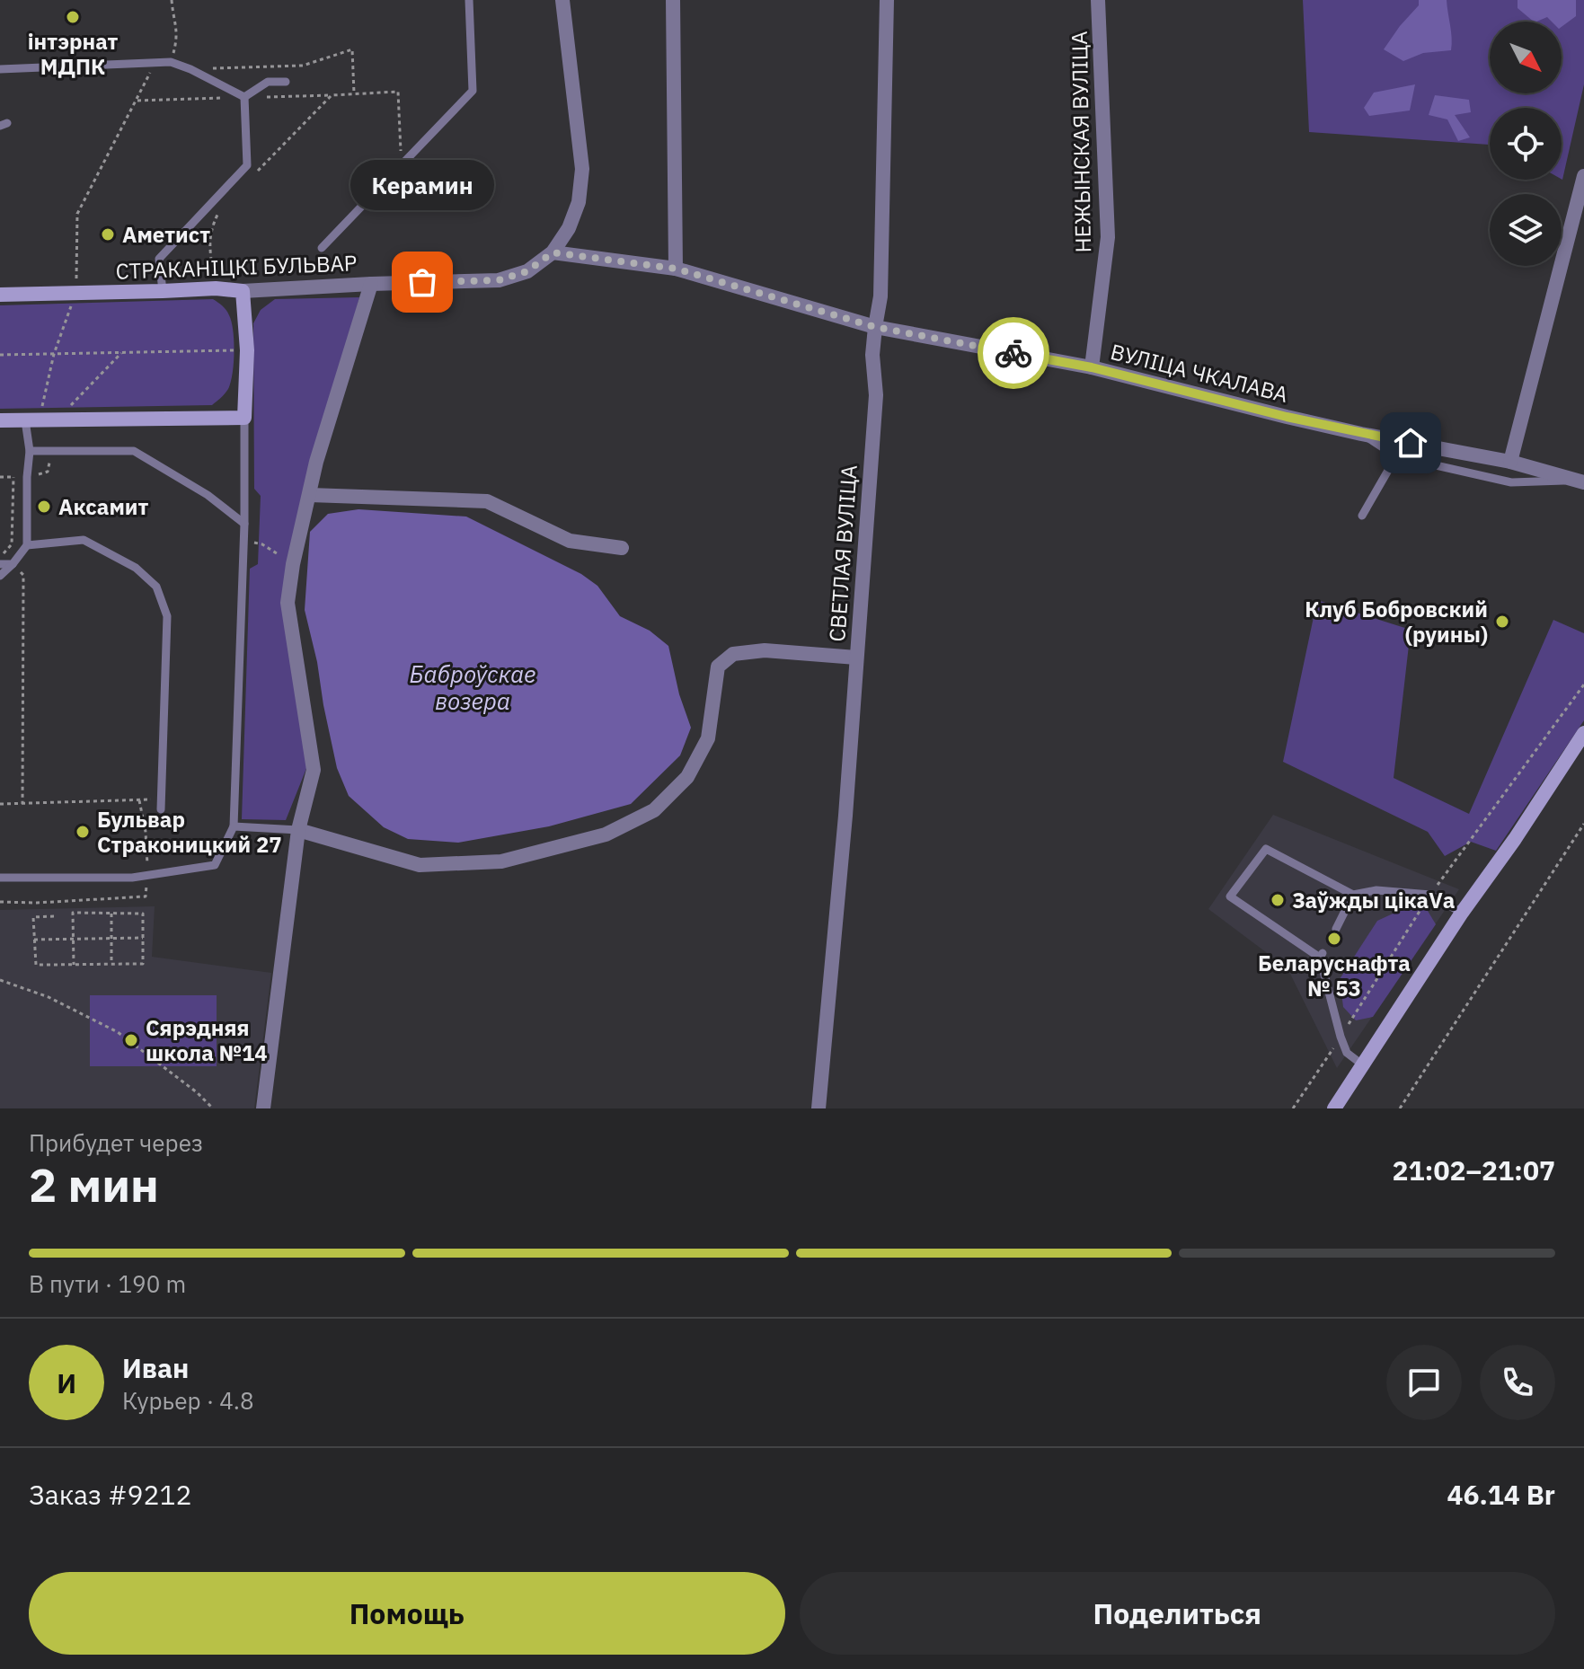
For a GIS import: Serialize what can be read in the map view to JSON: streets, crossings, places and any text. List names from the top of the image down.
{
  "streets": {
    "street": [
      "НЕЖЫНСКАЯ ВУЛІЦА",
      "СТРАКАНІЦКІ БУЛЬВАР",
      "ВУЛІЦА ЧКАЛАВА",
      "СВЕТЛАЯ ВУЛІЦА"
    ]
  },
  "crossings": [
    ["НЕЖЫНСКАЯ ВУЛІЦА", "ВУЛІЦА ЧКАЛАВА"],
    ["СТРАКАНІЦКІ БУЛЬВАР", "ВУЛІЦА ЧКАЛАВА"],
    ["ВУЛІЦА ЧКАЛАВА", "СВЕТЛАЯ ВУЛІЦА"]
  ],
  "water": ["Баброўскае возера"],
  "places": [
    "інтэрнат МДПК",
    "Аметист",
    "Керамин",
    "Аксамит",
    "Клуб Бобровский (руины)",
    "Бульвар Страконицкий 27",
    "Заўжды цікаVа",
    "Беларуснафта № 53",
    "Сярэдняя школа №14"
  ],
  "north": "bottom right",
  "page": {
    "bubble": "Керамин",
    "heading": ["2 мин", "Прибудет через", "21:02–21:07"],
    "panel": [
      "Иван",
      "Курьер · 4.8",
      "Заказ #9212",
      "46.14 Br"
    ],
    "bar": "В пути · 190 m",
    "round": "И",
    "buttons": ["Помощь", "Поделиться"]
  }
}
